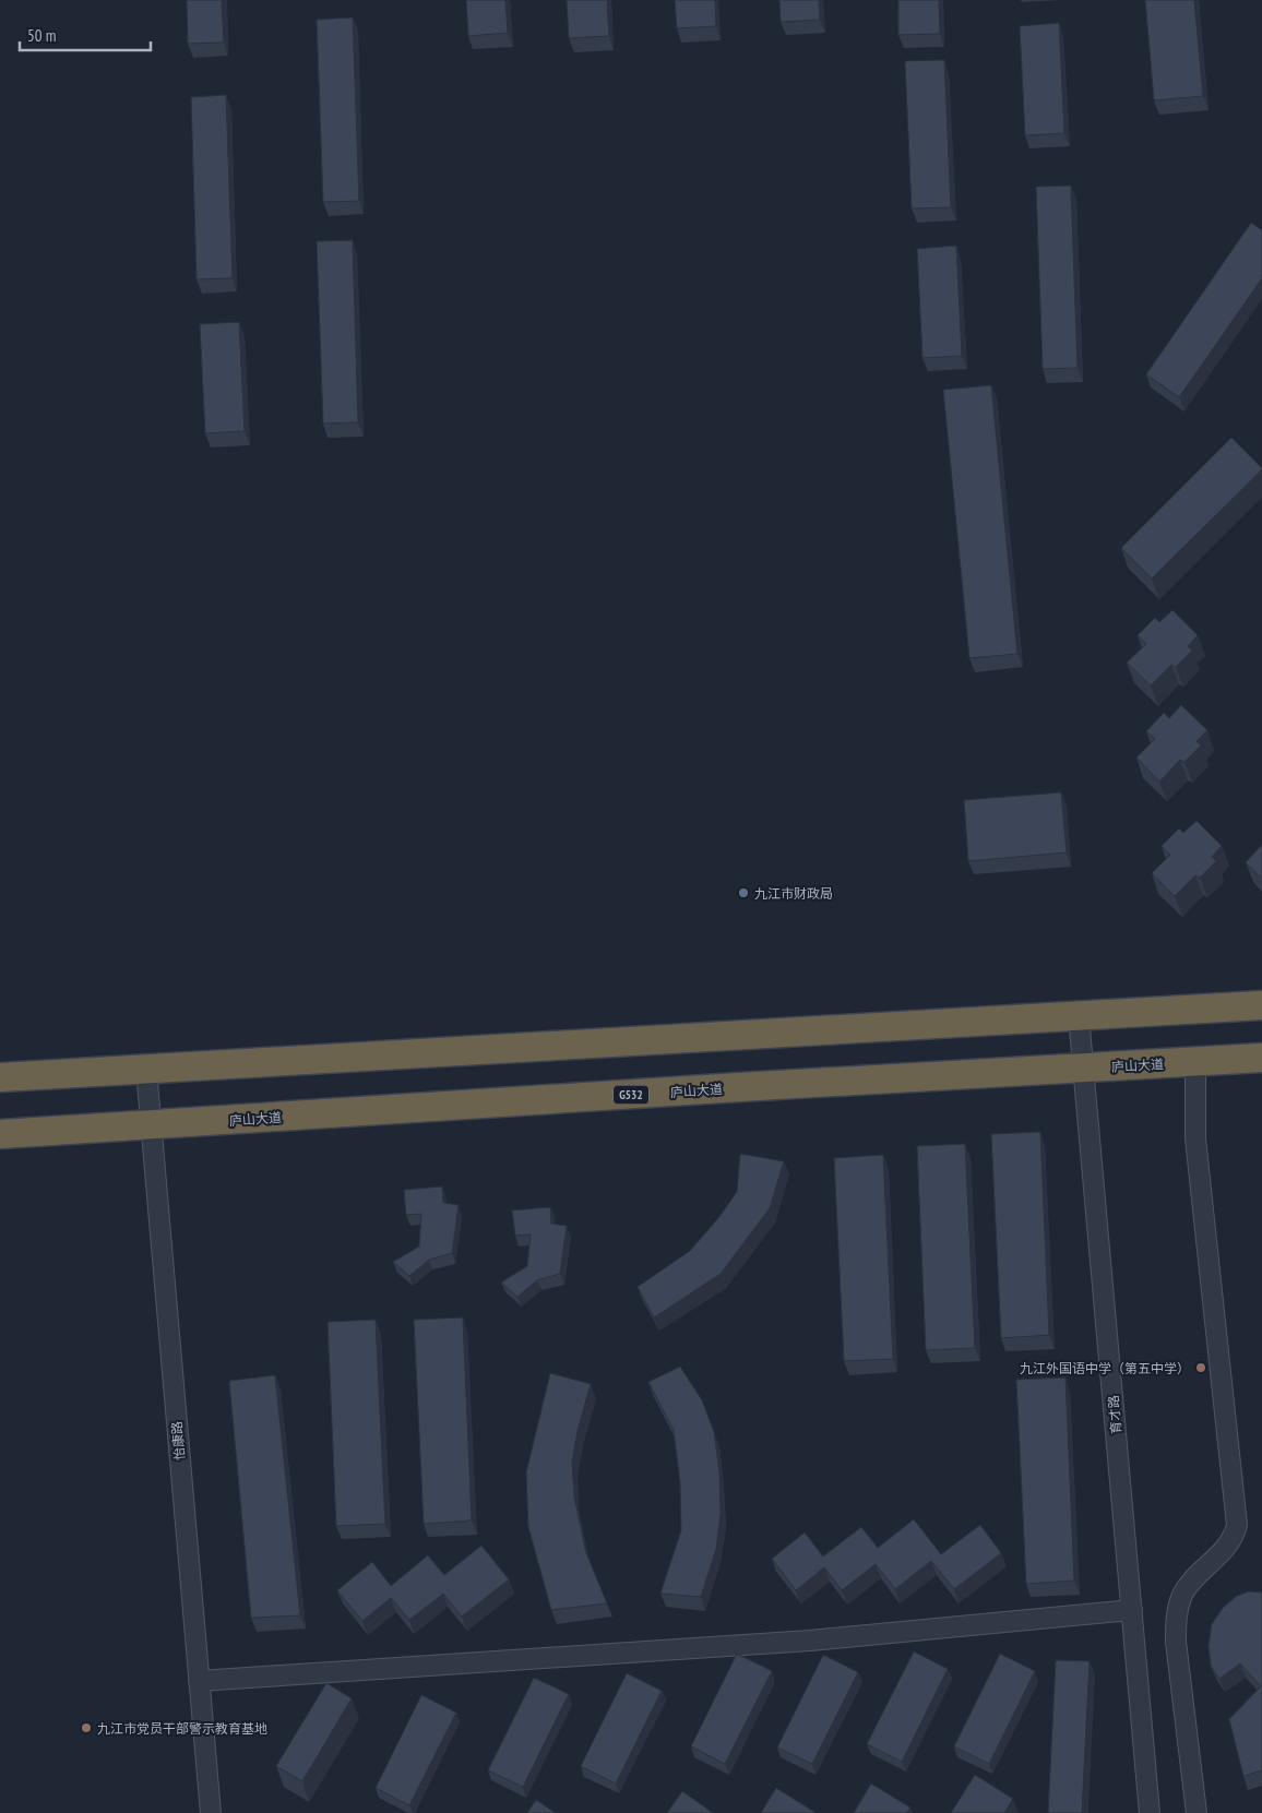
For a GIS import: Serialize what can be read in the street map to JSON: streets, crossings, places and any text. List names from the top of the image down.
{
  "streets": {
    "highway": ["庐山大道", "G532"],
    "street": ["育才路", "怡康路"]
  },
  "crossings": [
    ["庐山大道", "育才路"],
    ["庐山大道", "怡康路"]
  ],
  "places": ["九江市财政局", "九江外国语中学（第五中学）", "九江市党员干部警示教育基地"],
  "scale_bar": "50 m"
}
